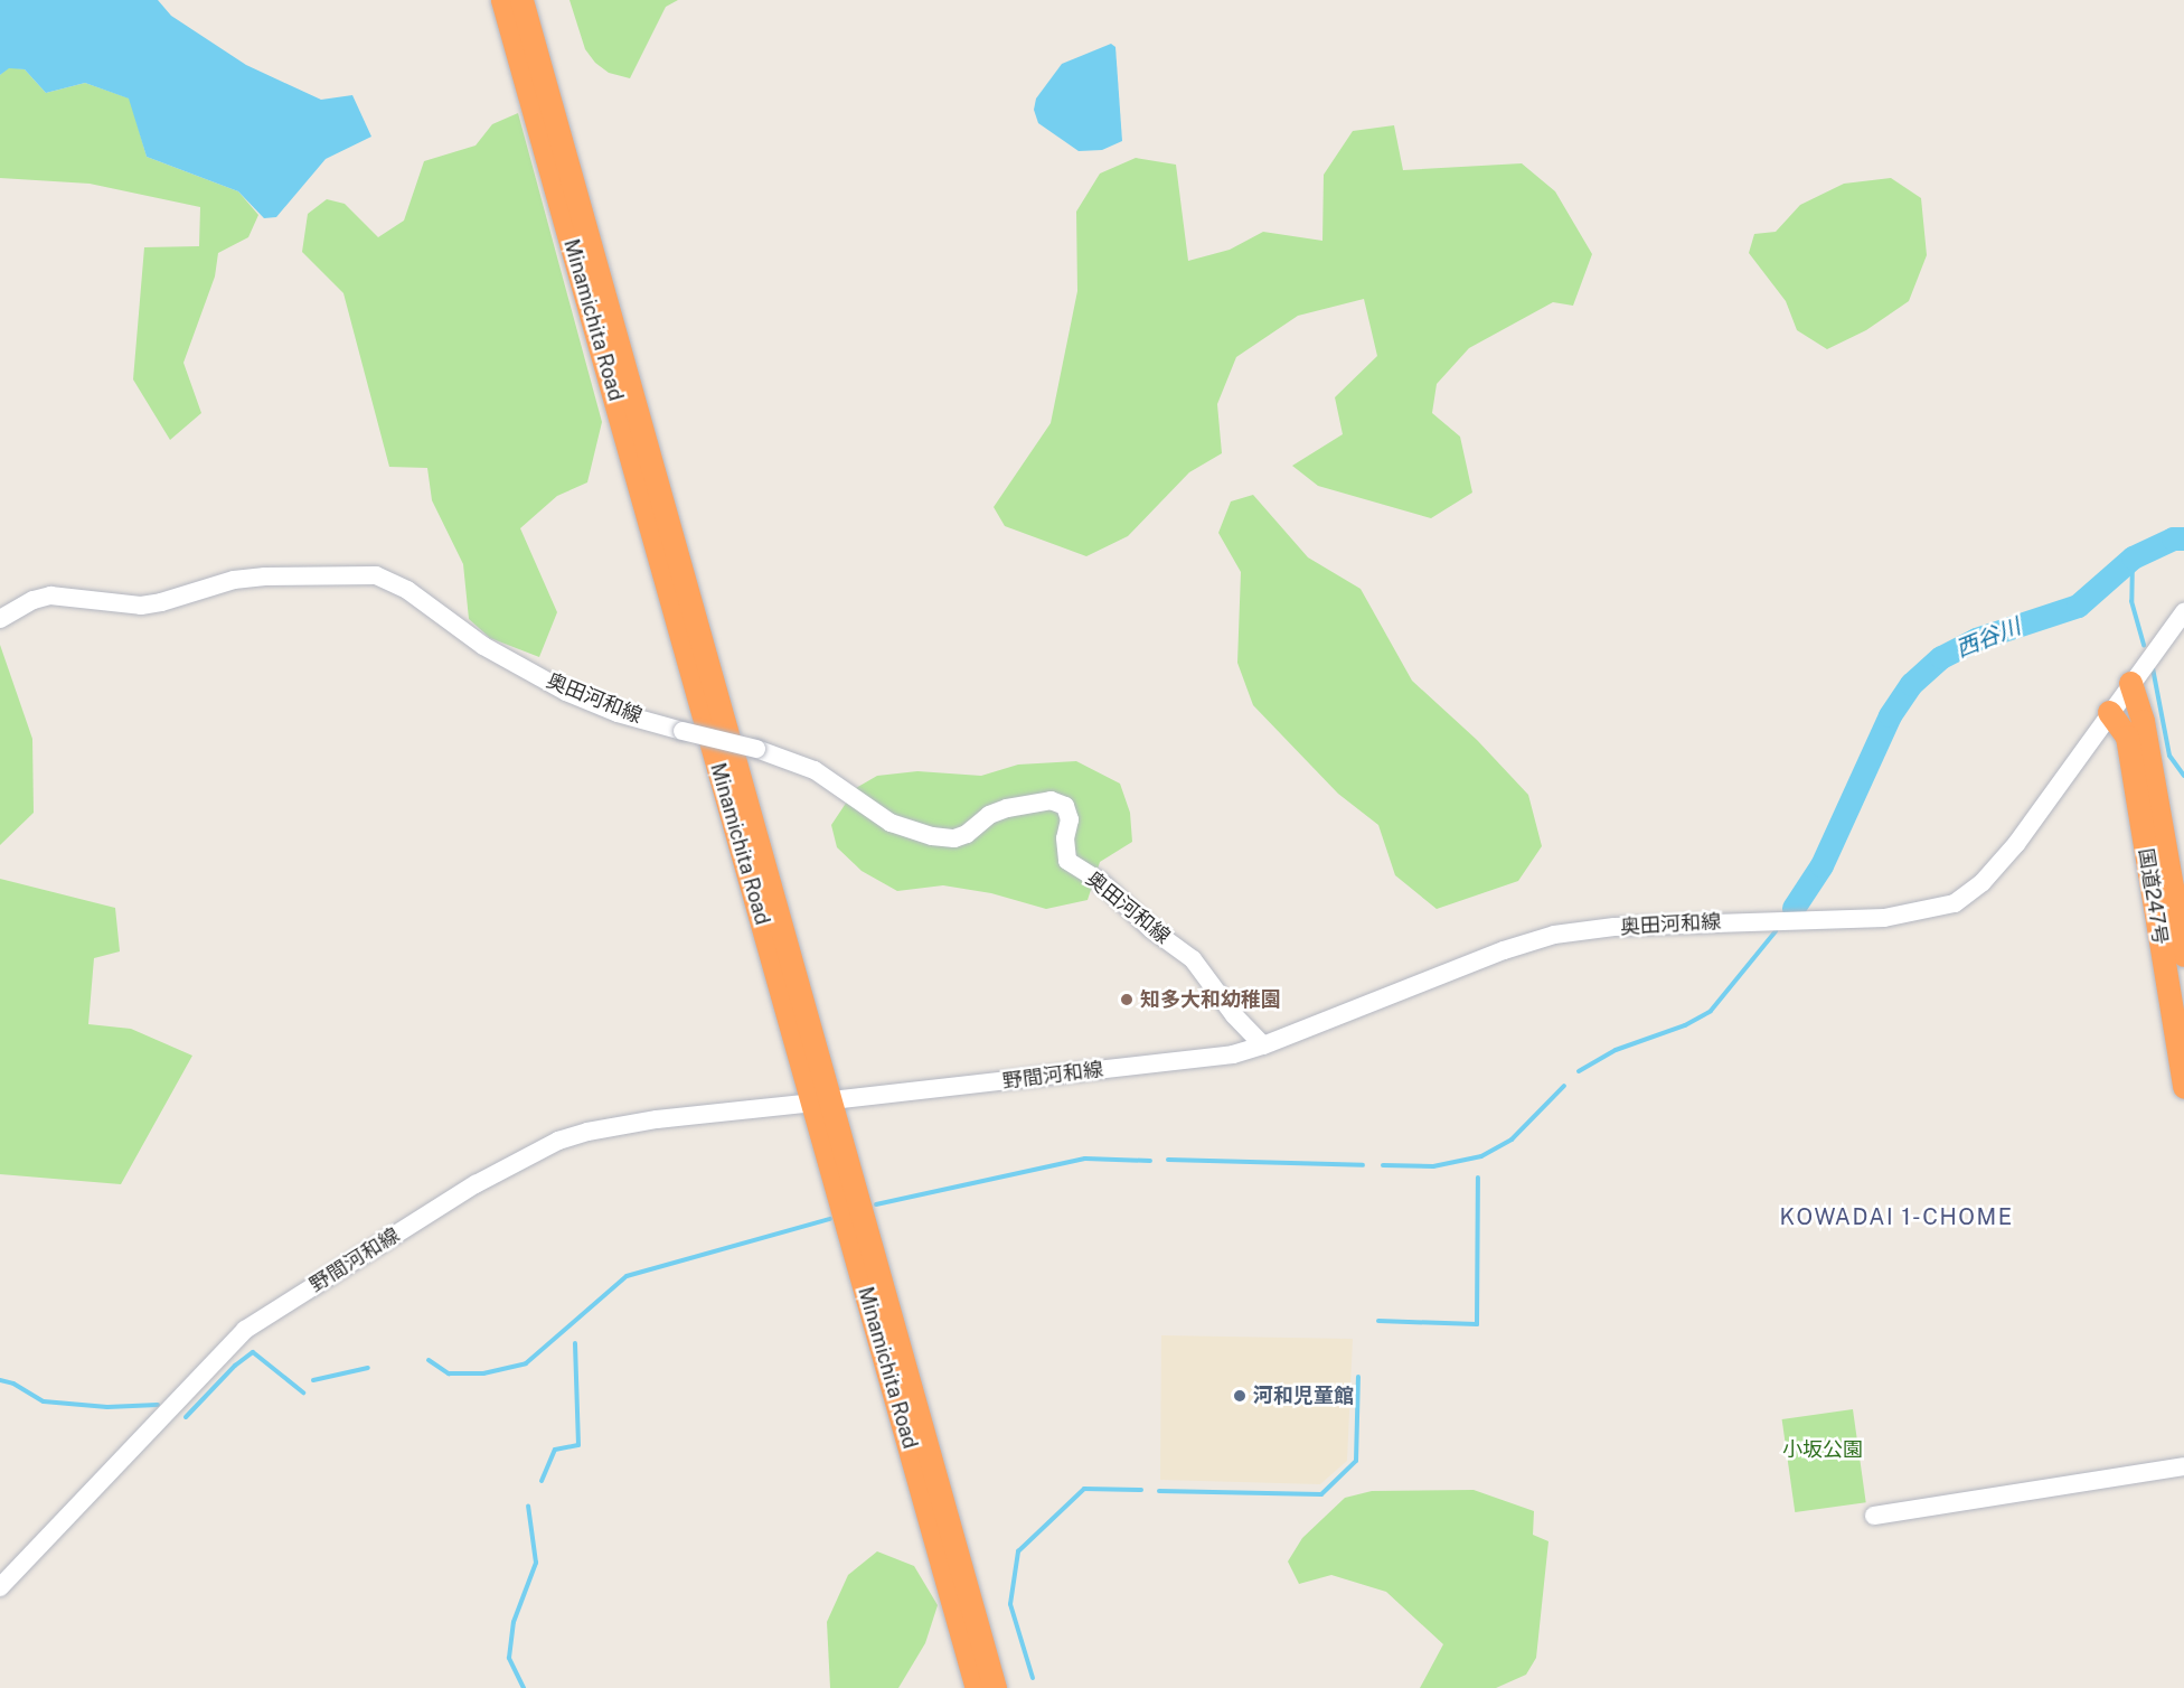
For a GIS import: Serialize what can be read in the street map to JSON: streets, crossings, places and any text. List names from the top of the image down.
{
  "streets": {
    "highway": ["Minamichita Road", "国道247号"],
    "main road": ["奥田河和線", "野間河和線"]
  },
  "crossings": [
    ["奥田河和線", "国道247号"],
    ["奥田河和線", "野間河和線"]
  ],
  "districts": ["KOWADAI 1-CHOME"],
  "water": ["西谷川"],
  "parks": ["小坂公園"],
  "places": ["知多大和幼稚園", "河和児童館"]
}
